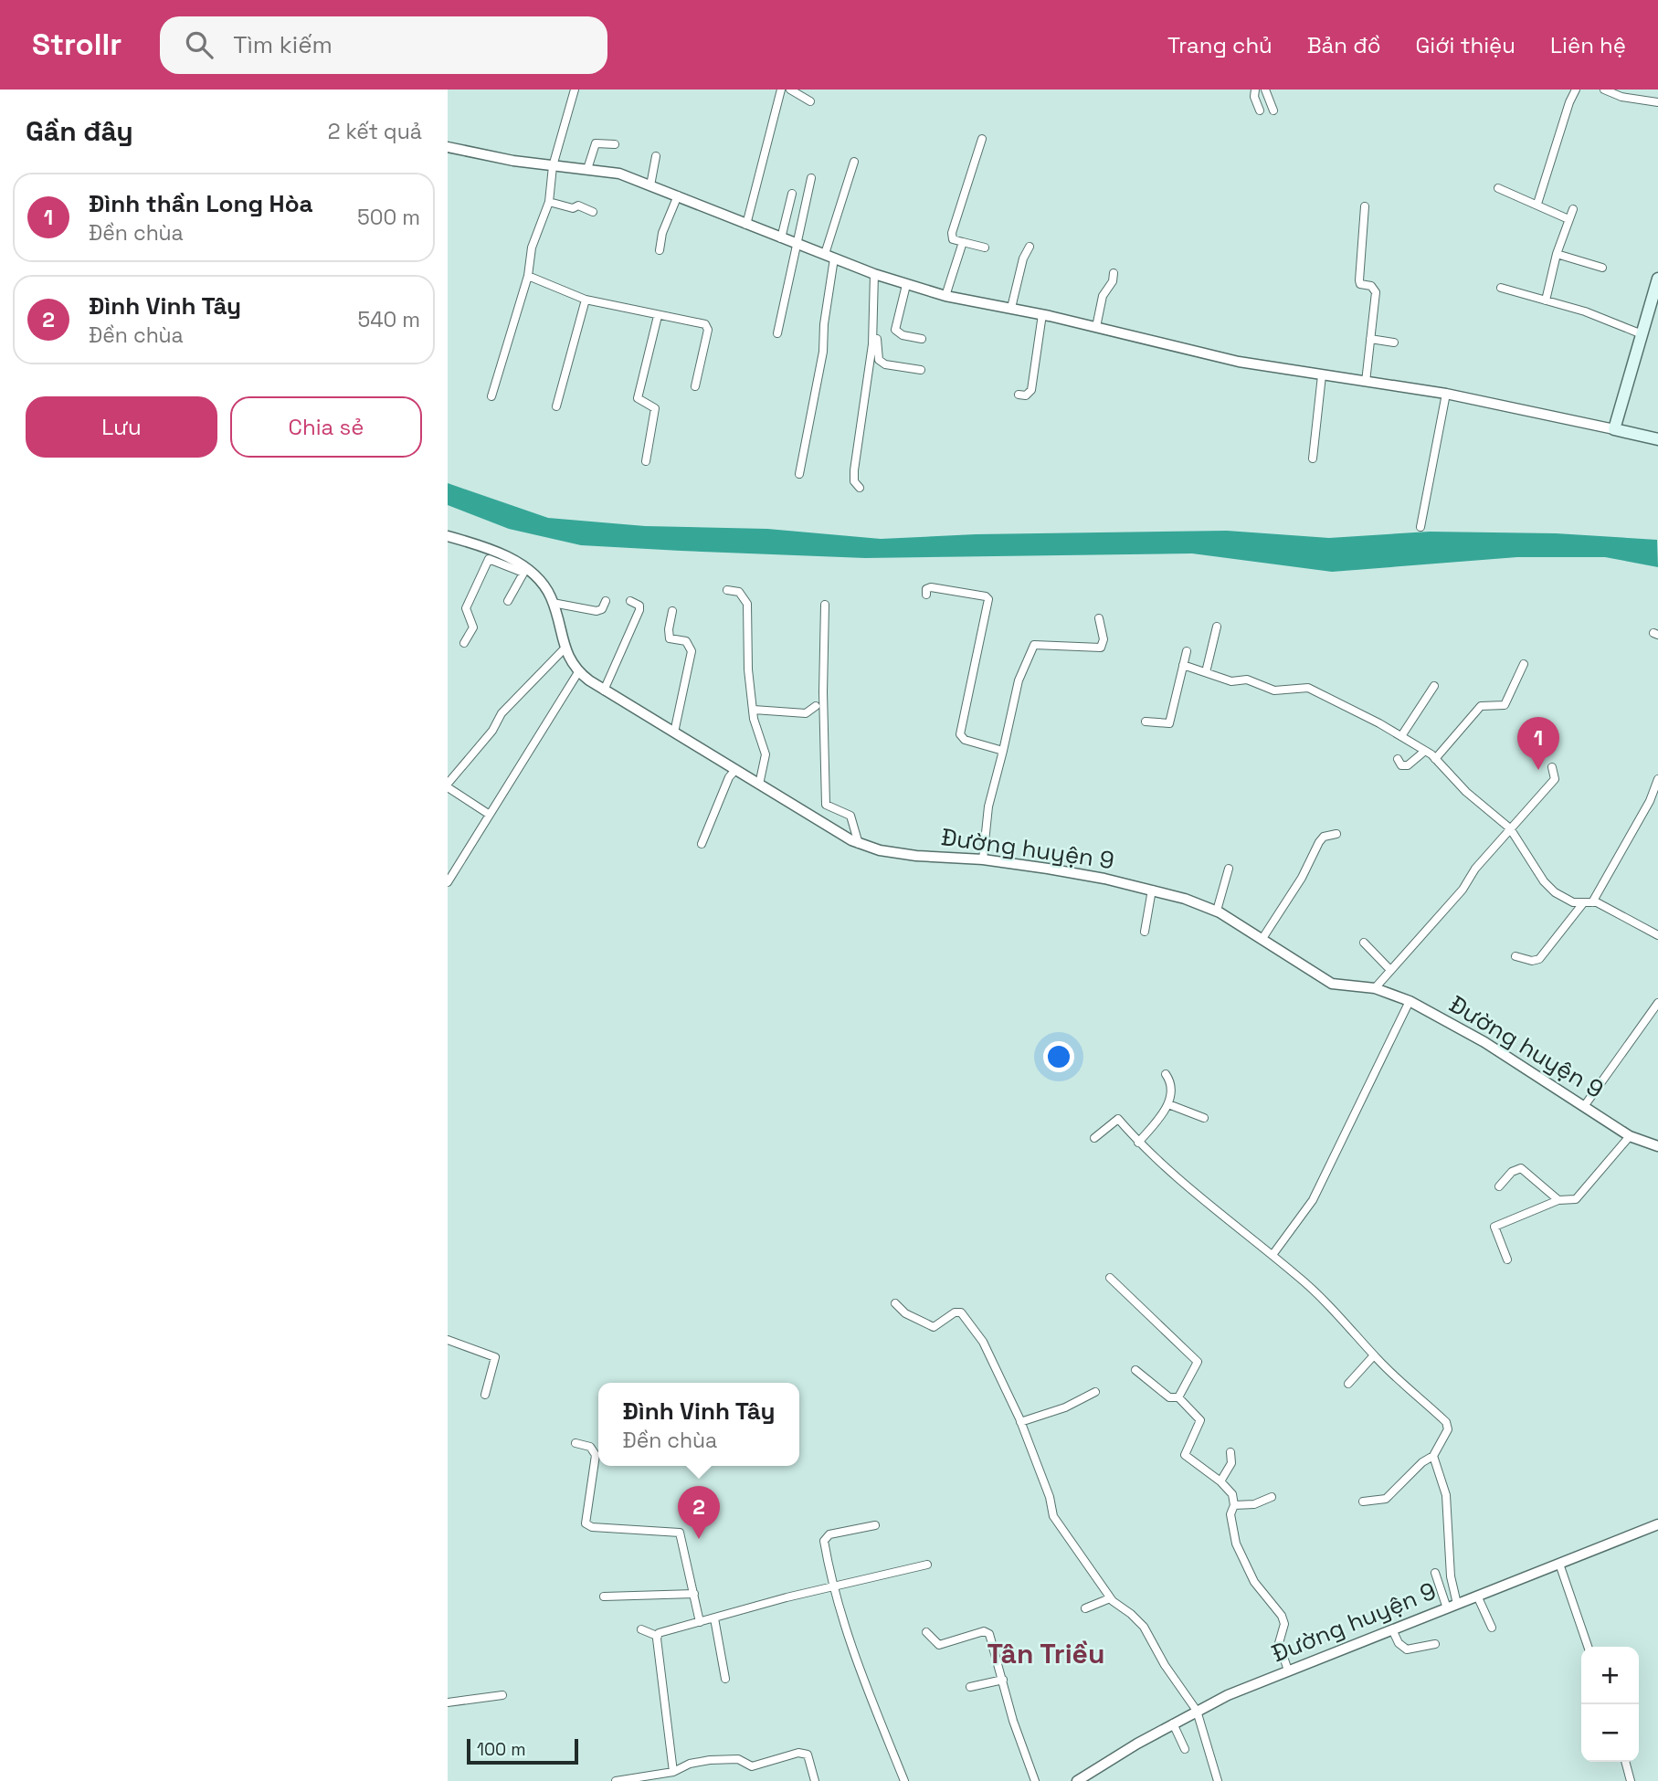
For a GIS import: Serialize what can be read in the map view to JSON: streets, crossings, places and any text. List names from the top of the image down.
{
  "streets": {
    "street": ["Đường huyện 9"]
  },
  "districts": ["Tân Triều"],
  "scale_bar": "100 m",
  "page": {
    "header": "Strollr",
    "search": "Tìm kiếm",
    "nav": [
      "Trang chủ",
      "Bản đồ",
      "Giới thiệu",
      "Liên hệ"
    ],
    "heading": ["Gần đây", "2 kết quả"],
    "list": [
      {
        "mark": "1",
        "name": "Đình thần Long Hòa",
        "note": "Đền chùa",
        "value": "500 m"
      },
      {
        "mark": "2",
        "name": "Đình Vinh Tây",
        "note": "Đền chùa",
        "value": "540 m"
      }
    ],
    "buttons": ["Lưu", "Chia sẻ"],
    "pins": ["1", "2"],
    "popup": ["Đình Vinh Tây", "Đền chùa"],
    "map_buttons": ["+", "−"],
    "scale": "100 m"
  }
}
